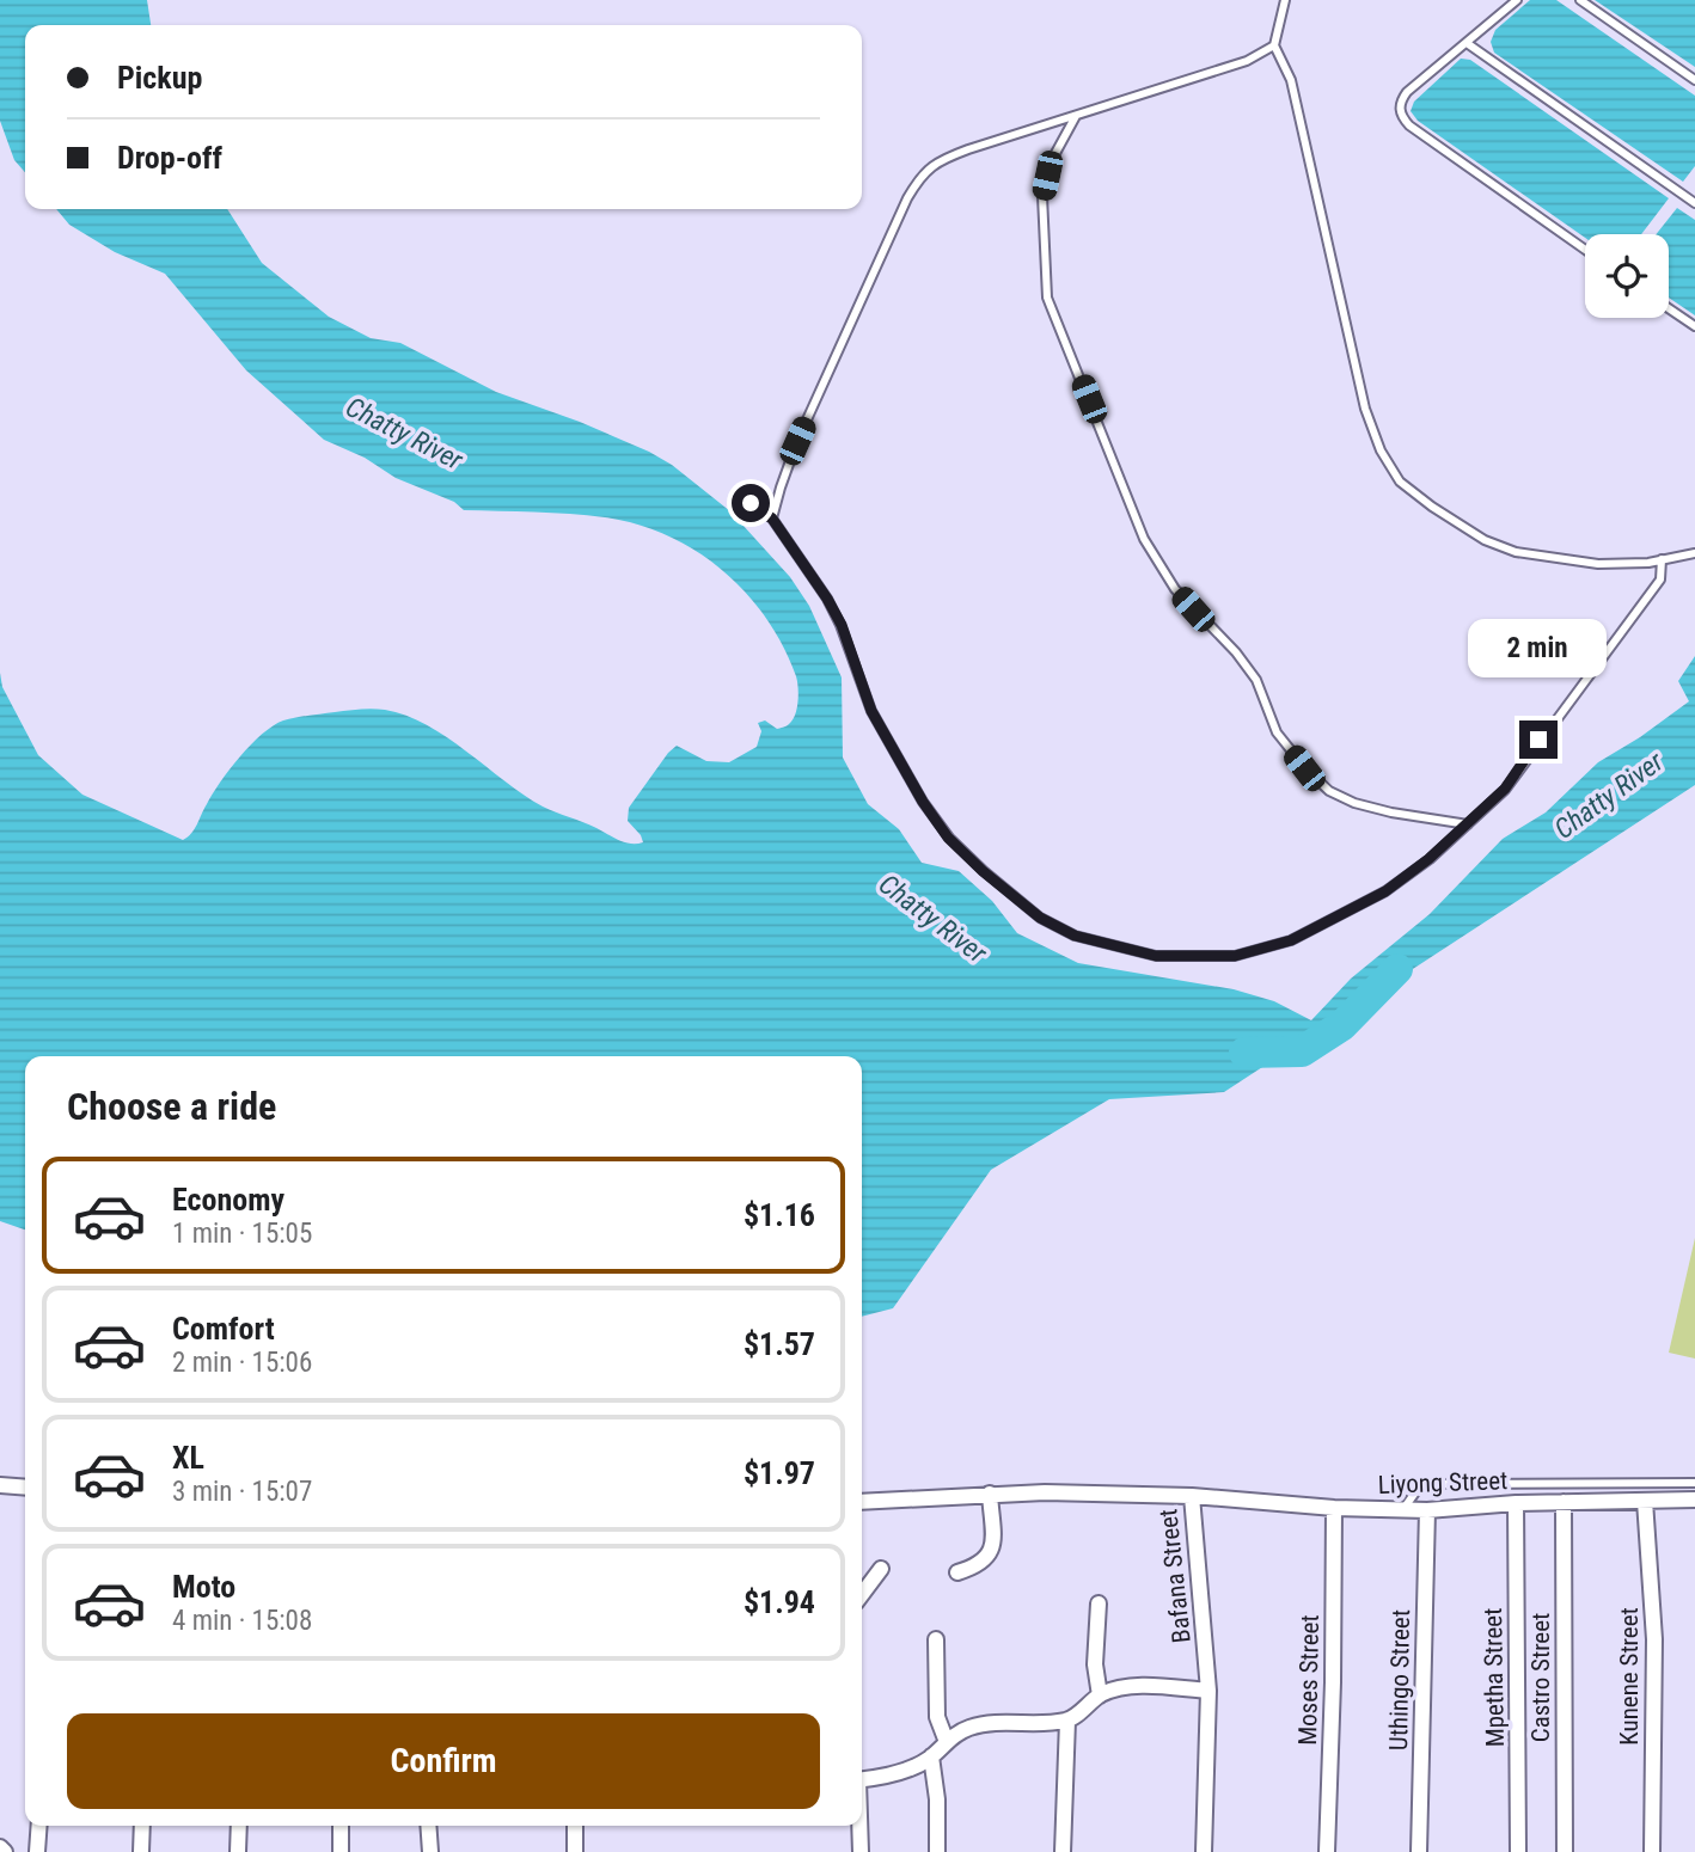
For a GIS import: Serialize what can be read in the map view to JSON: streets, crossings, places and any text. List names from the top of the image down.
{
  "streets": {
    "street": [
      "Liyong Street",
      "Bafana Street",
      "Kunene Street",
      "Mpetha Street",
      "Castro Street",
      "Moses Street",
      "Uthingo Street"
    ]
  },
  "crossings": [
    ["Liyong Street", "Bafana Street"],
    ["Liyong Street", "Kunene Street"],
    ["Liyong Street", "Mpetha Street"],
    ["Liyong Street", "Castro Street"],
    ["Liyong Street", "Moses Street"],
    ["Liyong Street", "Uthingo Street"]
  ],
  "water": ["Chatty River"],
  "page": {
    "banner": ["Pickup", "Drop-off"],
    "bubble": "2 min",
    "heading": "Choose a ride",
    "list": [
      {
        "name": "Economy",
        "note": "1 min · 15:05",
        "value": "$1.16"
      },
      {
        "name": "Comfort",
        "note": "2 min · 15:06",
        "value": "$1.57"
      },
      {
        "name": "XL",
        "note": "3 min · 15:07",
        "value": "$1.97"
      },
      {
        "name": "Moto",
        "note": "4 min · 15:08",
        "value": "$1.94"
      }
    ],
    "buttons": "Confirm"
  }
}
